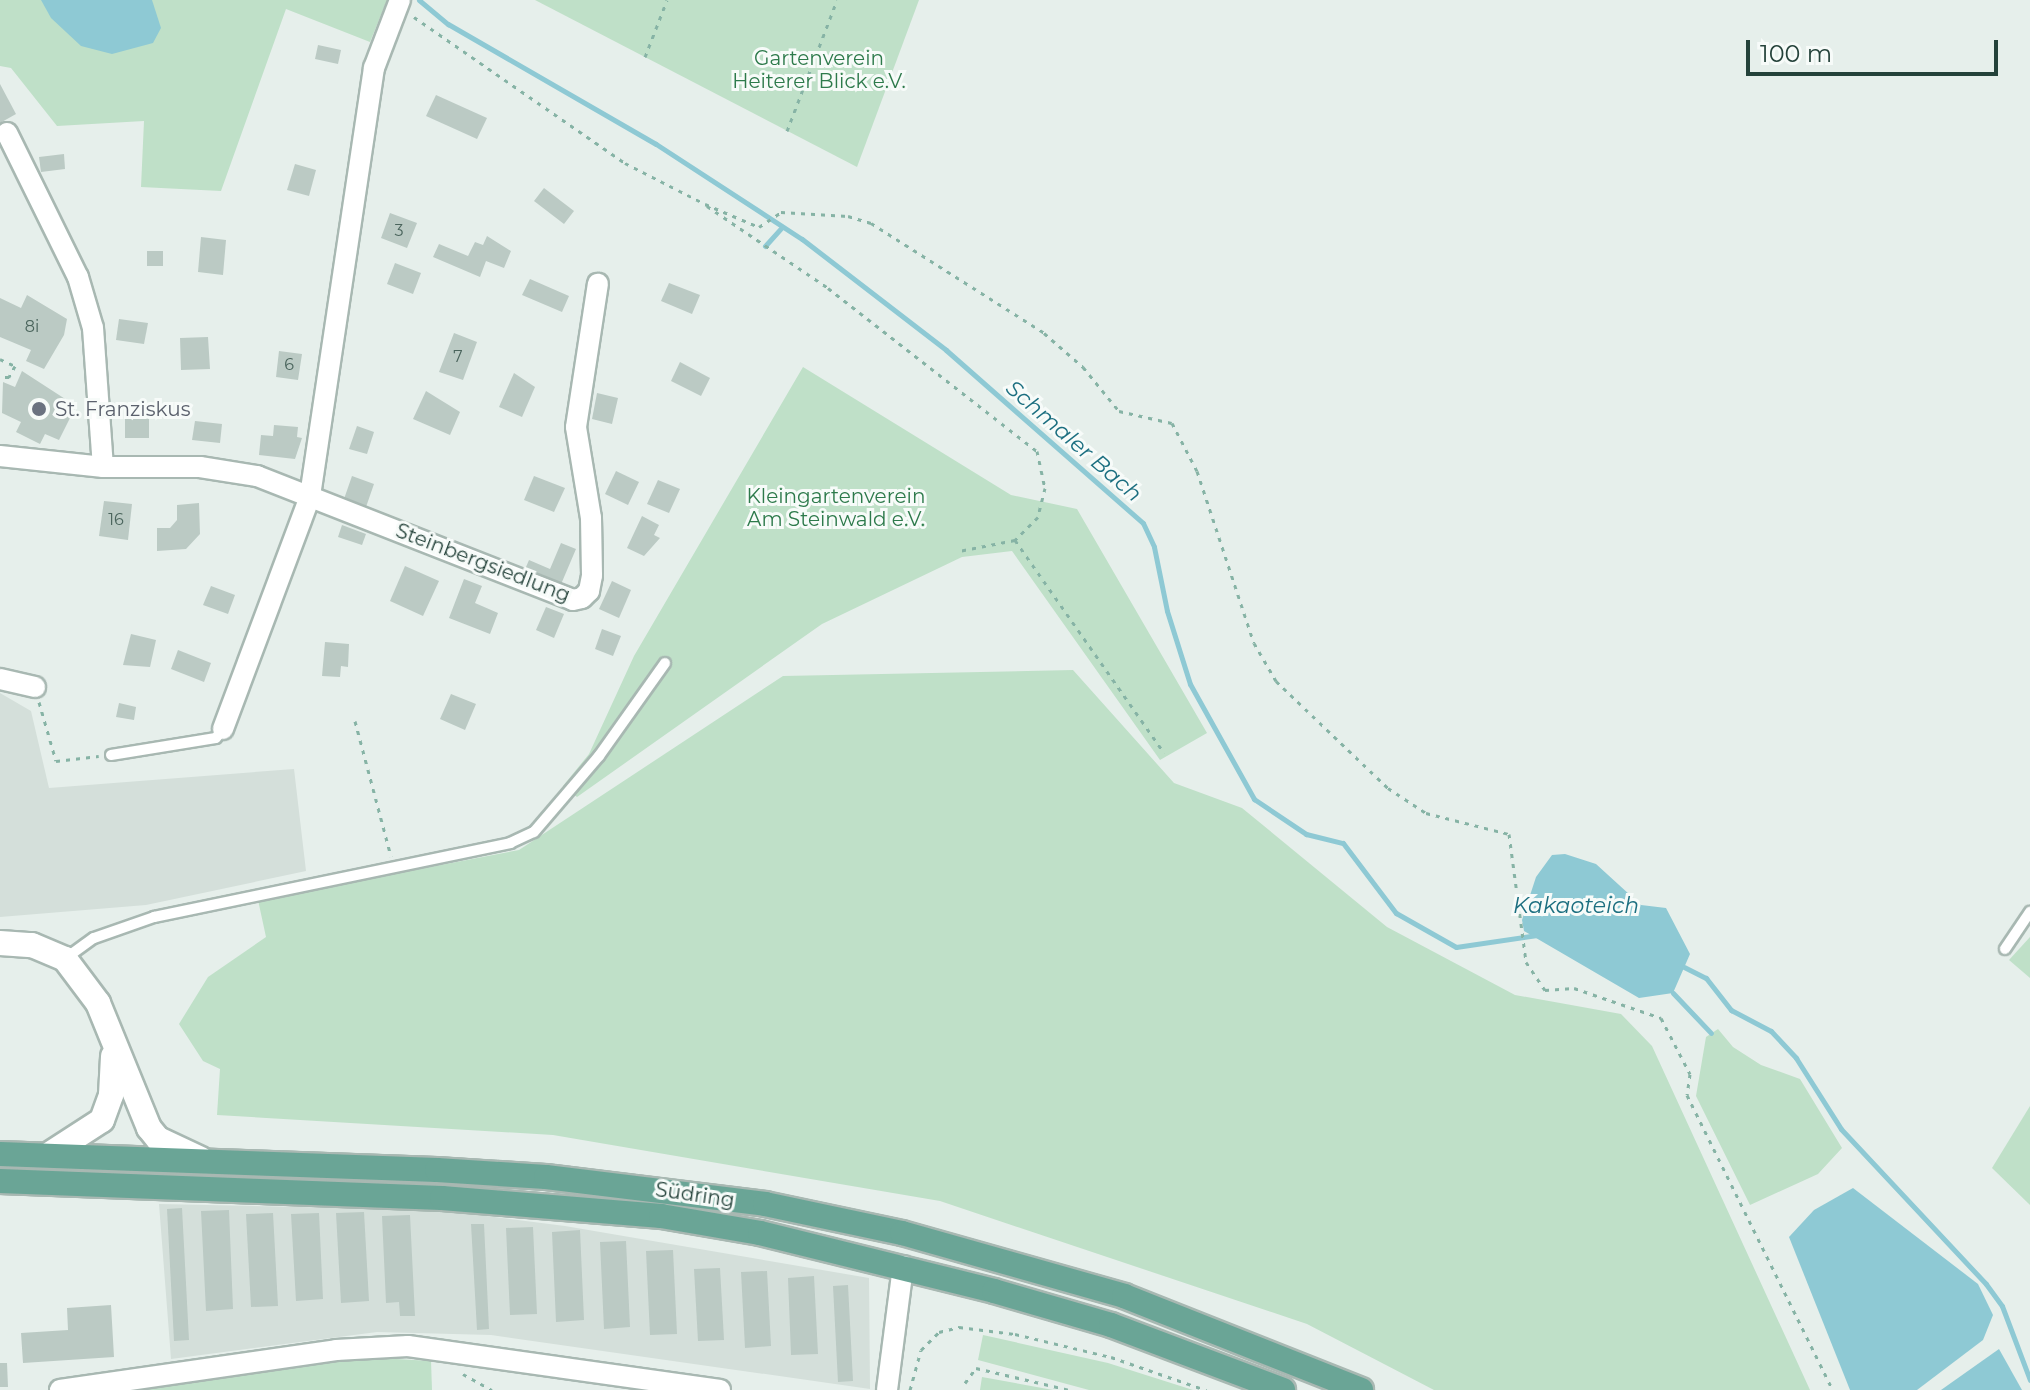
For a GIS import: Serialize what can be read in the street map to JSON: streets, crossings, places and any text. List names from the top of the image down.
{
  "streets": {
    "main road": ["Südring"],
    "street": ["Steinbergsiedlung"]
  },
  "water": ["Schmaler Bach", "Kakaoteich"],
  "parks": ["Gartenverein Heiterer Blick e.V.", "Kleingartenverein Am Steinwald e.V."],
  "places": ["St. Franziskus"],
  "house_numbers": [
    "3",
    "8i",
    "7",
    "6",
    "16"
  ],
  "scale_bar": "100 m"
}
